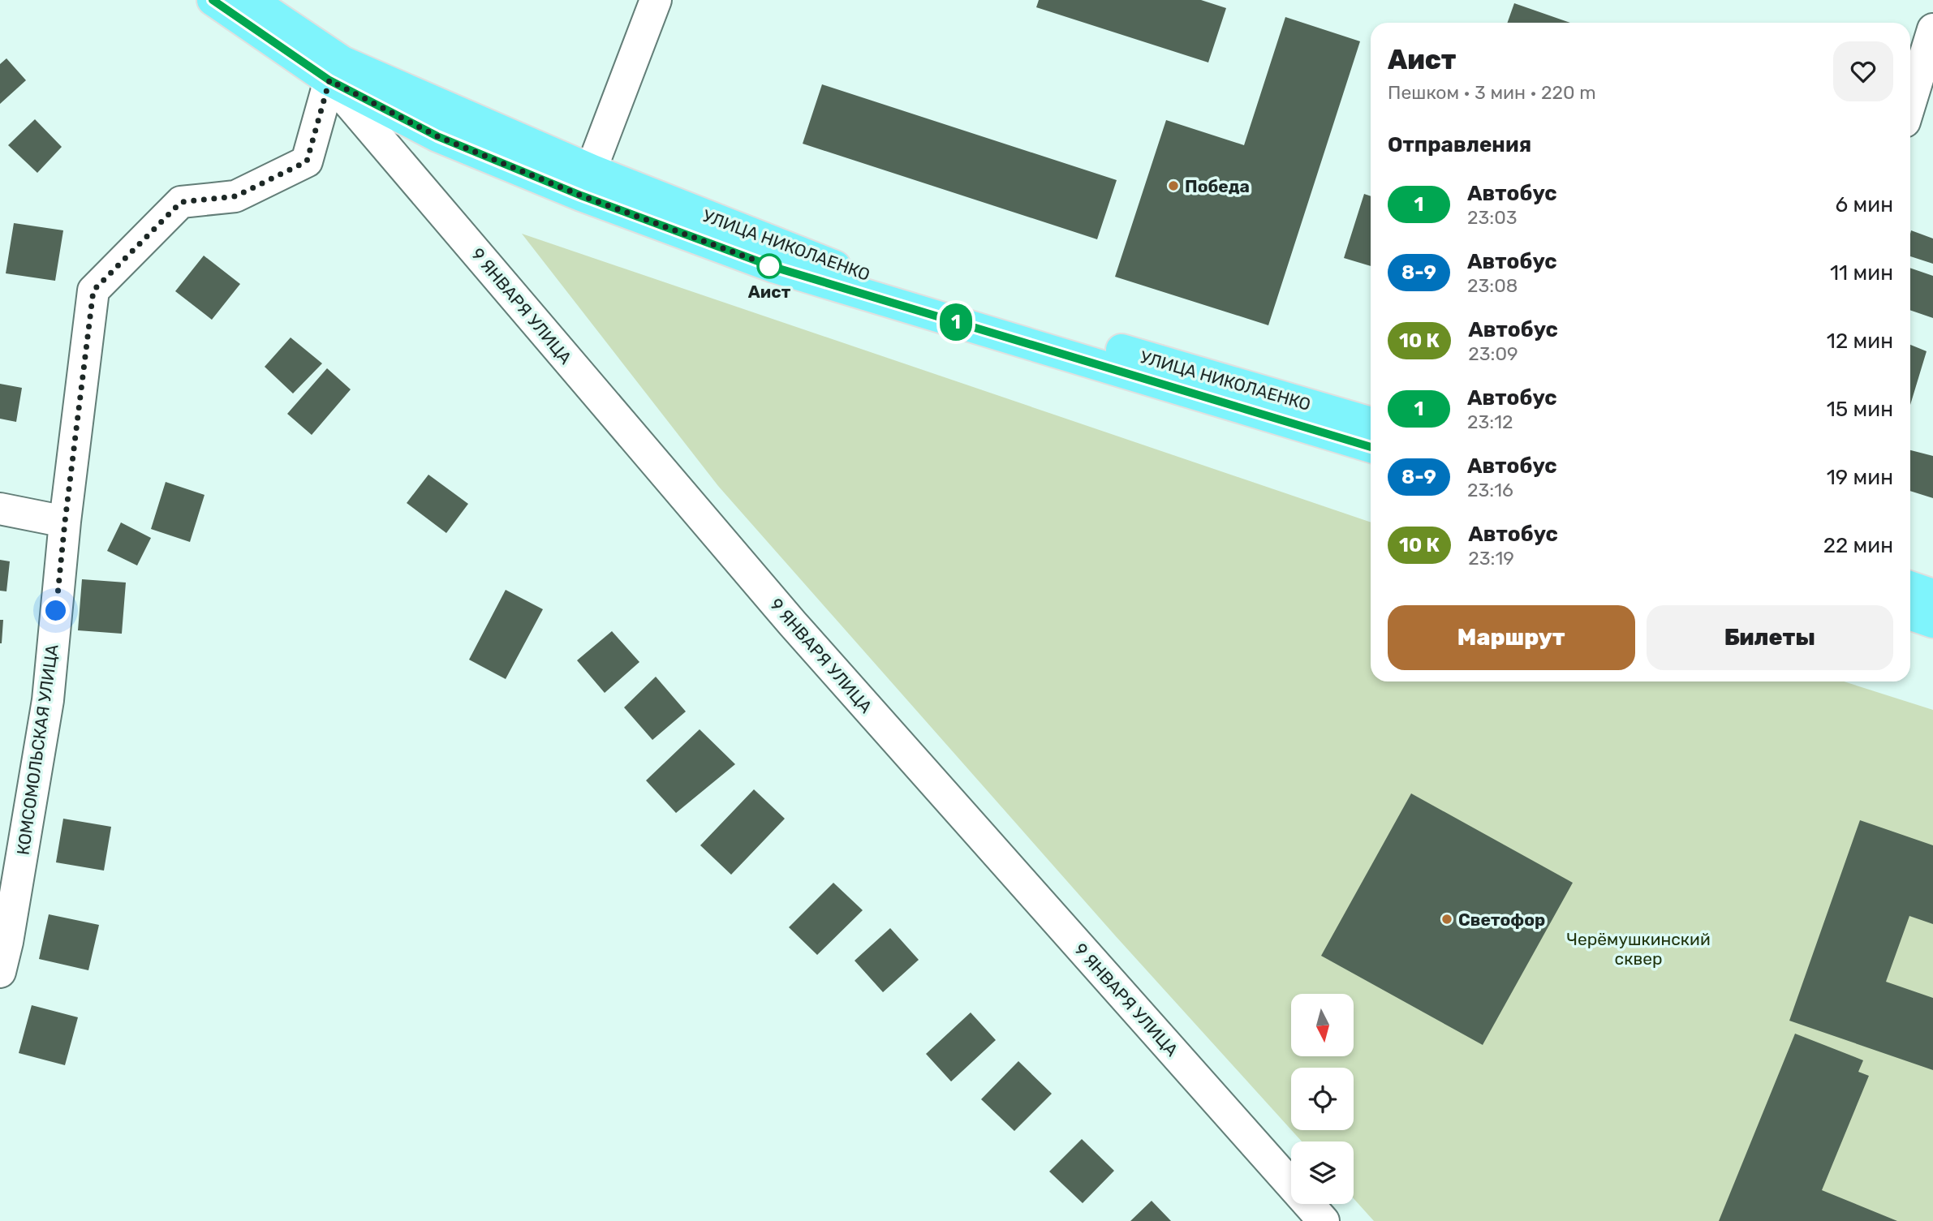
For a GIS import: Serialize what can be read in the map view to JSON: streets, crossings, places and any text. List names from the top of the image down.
{
  "streets": {
    "main road": ["УЛИЦА НИКОЛАЕНКО"],
    "street": ["9 ЯНВАРЯ УЛИЦА", "КОМСОМОЛЬСКАЯ УЛИЦА"]
  },
  "crossings": [
    ["9 ЯНВАРЯ УЛИЦА", "КОМСОМОЛЬСКАЯ УЛИЦА"]
  ],
  "parks": ["Черёмушкинский сквер"],
  "places": ["Победа", "Аист", "Светофор"],
  "lines": ["bus line 1"],
  "north": "bottom",
  "page": {
    "on_map": "1",
    "heading": [
      ["Аист", "Пешком · 3 мин · 220 m"],
      "Отправления"
    ],
    "list": [
      {
        "mark": "1",
        "name": "Автобус",
        "note": "23:03",
        "value": "6 мин"
      },
      {
        "mark": "8-9",
        "name": "Автобус",
        "note": "23:08",
        "value": "11 мин"
      },
      {
        "mark": "10 К",
        "name": "Автобус",
        "note": "23:09",
        "value": "12 мин"
      },
      {
        "mark": "1",
        "name": "Автобус",
        "note": "23:12",
        "value": "15 мин"
      },
      {
        "mark": "8-9",
        "name": "Автобус",
        "note": "23:16",
        "value": "19 мин"
      },
      {
        "mark": "10 К",
        "name": "Автобус",
        "note": "23:19",
        "value": "22 мин"
      }
    ],
    "buttons": ["Маршрут", "Билеты"]
  }
}
